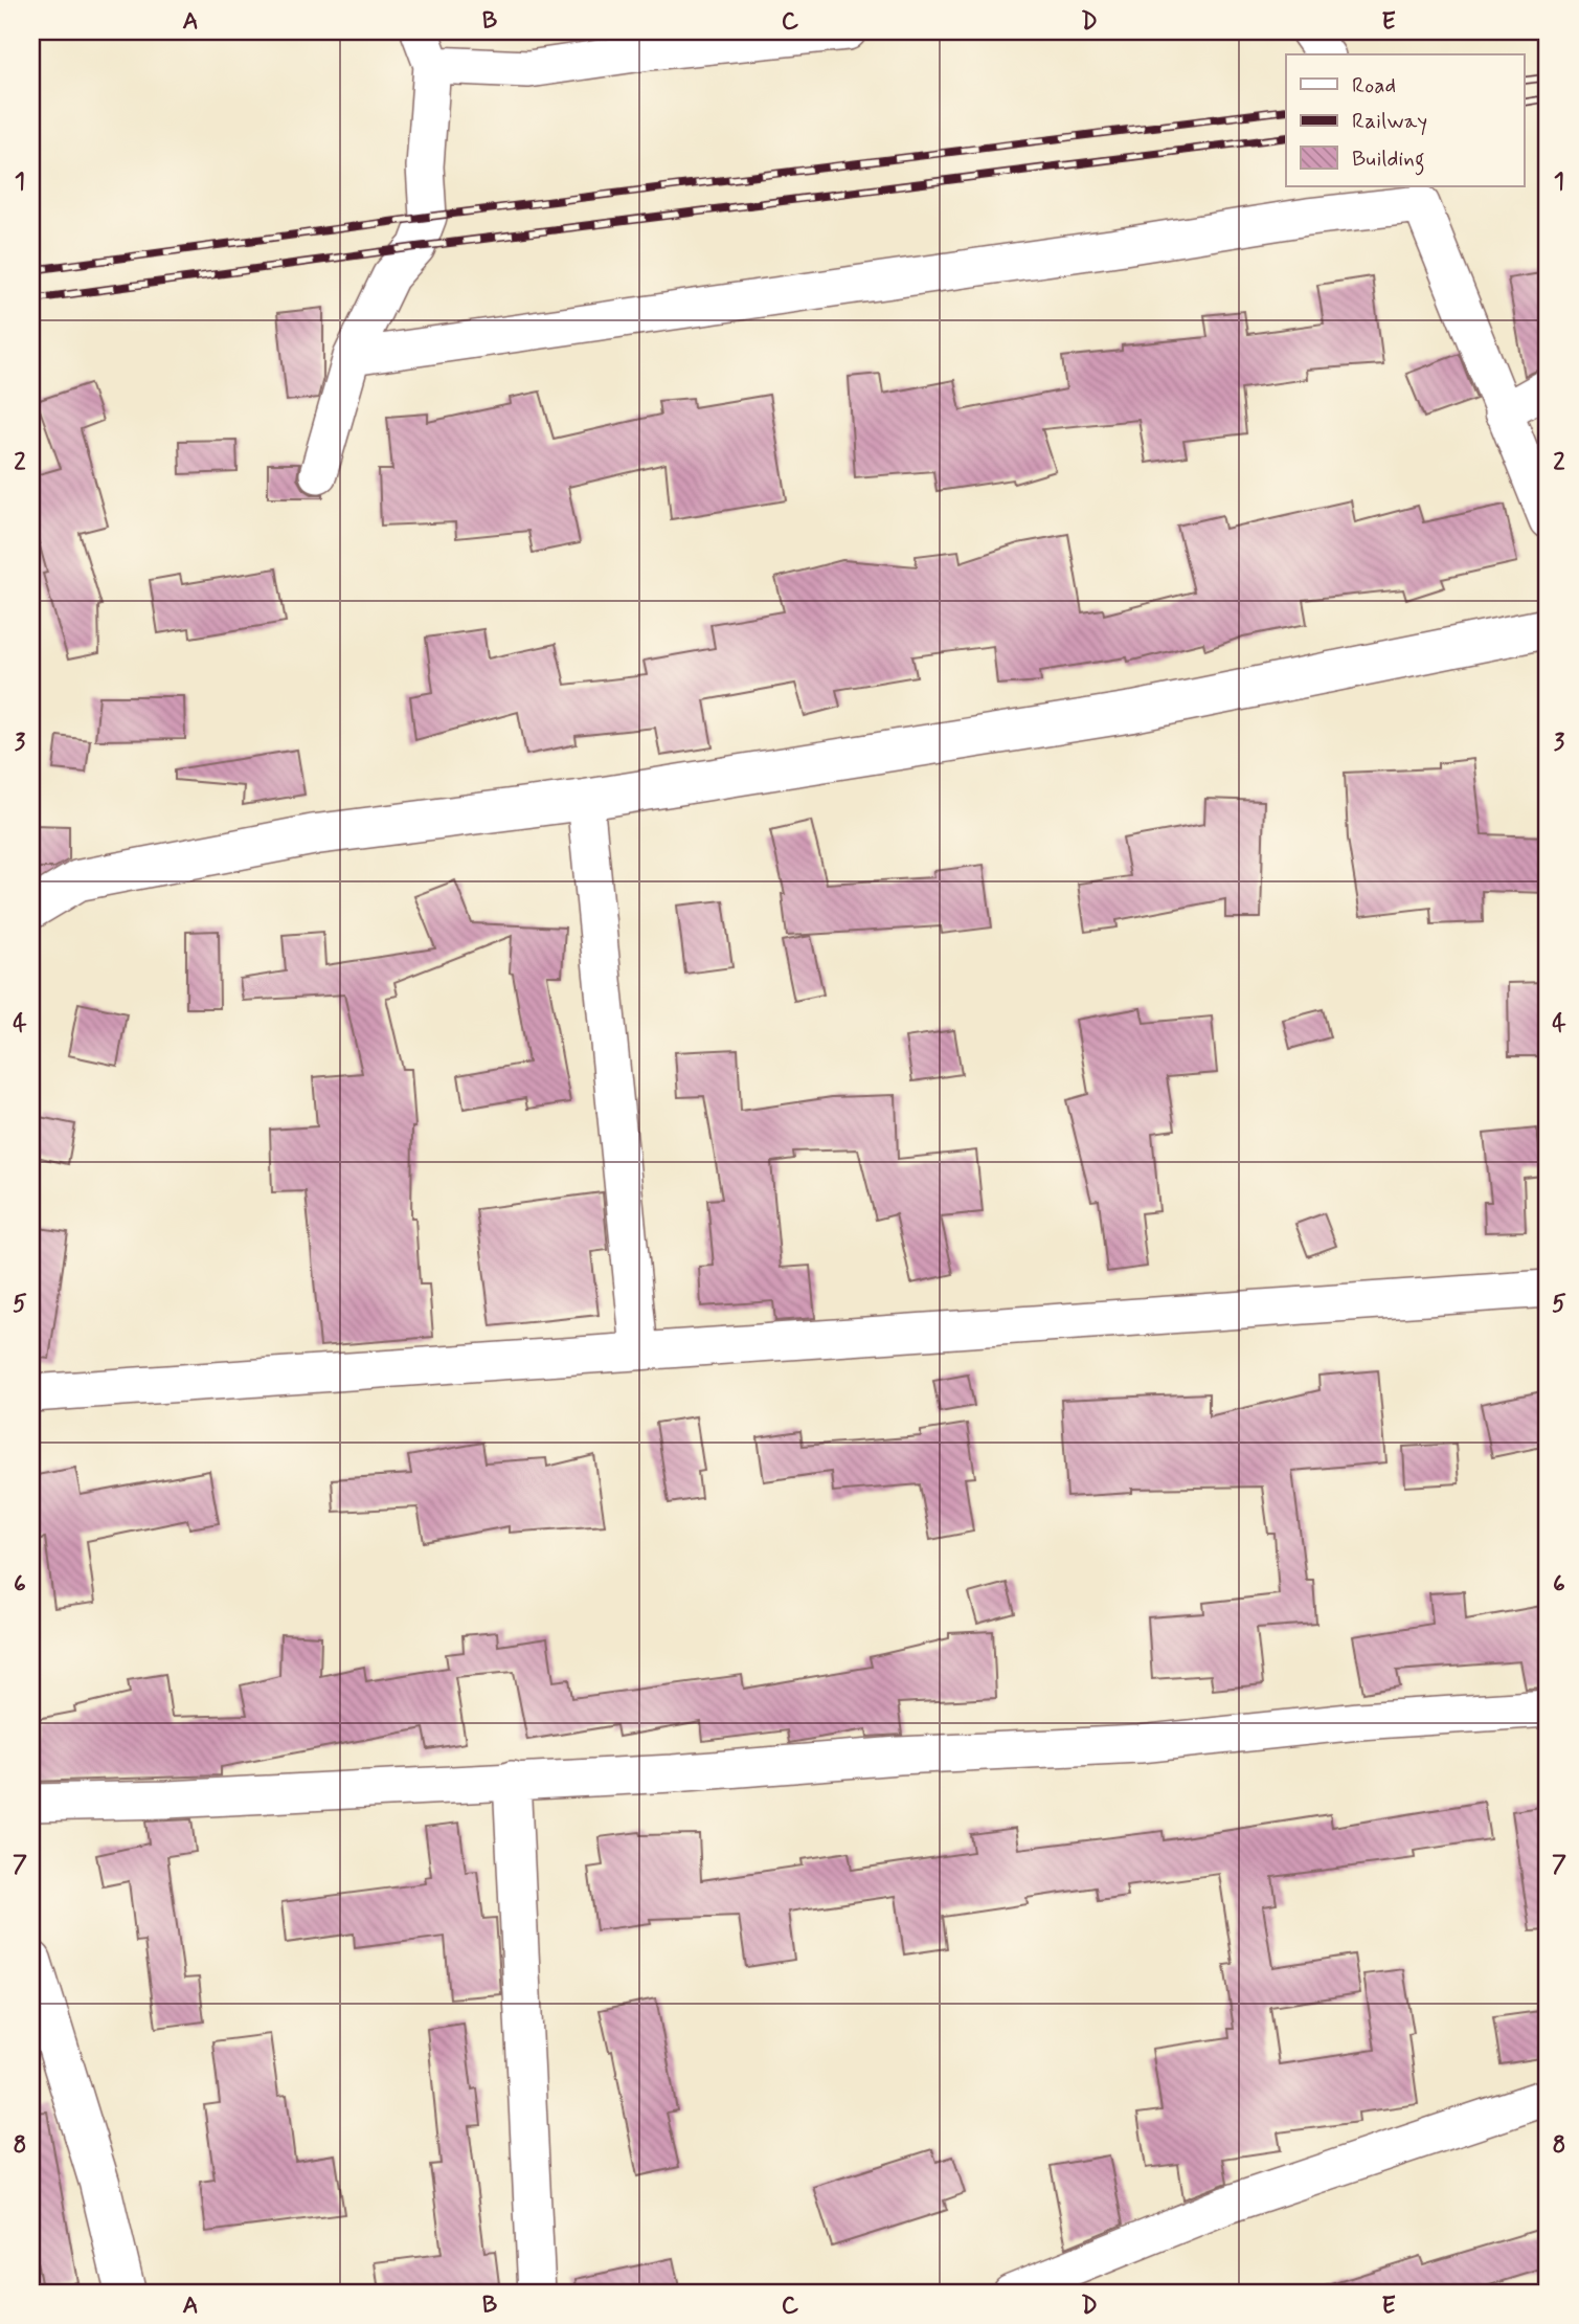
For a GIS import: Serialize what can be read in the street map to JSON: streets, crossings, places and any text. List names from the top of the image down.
{
  "legend": ["Road", "Railway", "Building"],
  "grid": {
    "columns": [
      "A",
      "B",
      "C",
      "D",
      "E"
    ],
    "rows": [
      "1",
      "2",
      "3",
      "4",
      "5",
      "6",
      "7",
      "8"
    ]
  }
}
